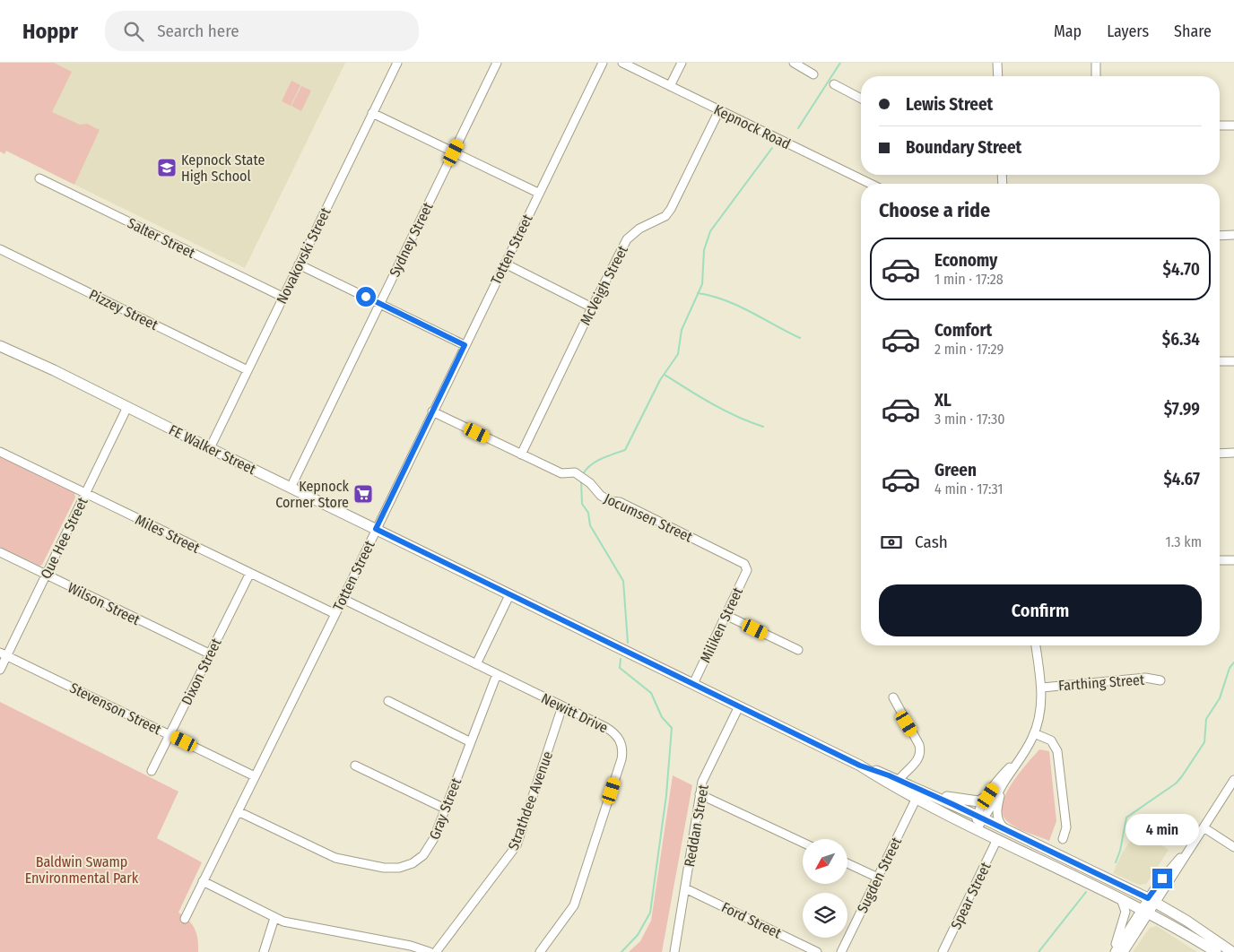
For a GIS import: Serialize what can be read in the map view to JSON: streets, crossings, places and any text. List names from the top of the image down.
{
  "streets": {
    "main road": ["FE Walker Street"],
    "street": [
      "Kepnock Road",
      "Salter Street",
      "Sydney Street",
      "Totten Street",
      "Novakovski Street",
      "McVeigh Street",
      "Pizzey Street",
      "Jocumsen Street",
      "Miles Street",
      "Que Hee Street",
      "Wilson Street",
      "Miliken Street",
      "Dixon Street",
      "Farthing Street",
      "Stevenson Street",
      "Newitt Drive",
      "Strathdee Avenue",
      "Gray Street",
      "Reddan Street",
      "Sugden Street",
      "Spear Street",
      "Ford Street"
    ]
  },
  "crossings": [
    ["Kepnock Road", "McVeigh Street"],
    ["Salter Street", "Novakovski Street"],
    ["Sydney Street", "FE Walker Street"],
    ["Totten Street", "FE Walker Street"],
    ["Totten Street", "Jocumsen Street"],
    ["Totten Street", "Miles Street"],
    ["Totten Street", "Stevenson Street"],
    ["Totten Street", "Newitt Drive"],
    ["Totten Street", "Gray Street"],
    ["Novakovski Street", "Pizzey Street"],
    ["Novakovski Street", "FE Walker Street"],
    ["McVeigh Street", "Jocumsen Street"],
    ["FE Walker Street", "Que Hee Street"],
    ["FE Walker Street", "Miliken Street"],
    ["FE Walker Street", "Reddan Street"],
    ["FE Walker Street", "Sugden Street"],
    ["FE Walker Street", "Spear Street"],
    ["Jocumsen Street", "Miliken Street"],
    ["Miles Street", "Que Hee Street"],
    ["Miles Street", "Dixon Street"],
    ["Que Hee Street", "Wilson Street"],
    ["Que Hee Street", "Stevenson Street"],
    ["Wilson Street", "Dixon Street"],
    ["Dixon Street", "Stevenson Street"],
    ["Newitt Drive", "Strathdee Avenue"],
    ["Newitt Drive", "Gray Street"],
    ["Reddan Street", "Ford Street"]
  ],
  "parks": ["Baldwin Swamp Environmental Park"],
  "places": {
    "school or university": ["Kepnock State High School"],
    "supermarket": ["Kepnock Corner Store"]
  },
  "north": "bottom left",
  "page": {
    "header": "Hoppr",
    "search": "Search here",
    "nav": ["Map", "Layers", "Share"],
    "banner": ["Lewis Street", "Boundary Street"],
    "heading": "Choose a ride",
    "list": [
      {
        "name": "Economy",
        "note": "1 min · 17:28",
        "value": "$4.70"
      },
      {
        "name": "Comfort",
        "note": "2 min · 17:29",
        "value": "$6.34"
      },
      {
        "name": "XL",
        "note": "3 min · 17:30",
        "value": "$7.99"
      },
      {
        "name": "Green",
        "note": "4 min · 17:31",
        "value": "$4.67"
      }
    ],
    "pay": ["Cash", "1.3 km"],
    "buttons": "Confirm",
    "bubble": "4 min"
  }
}
